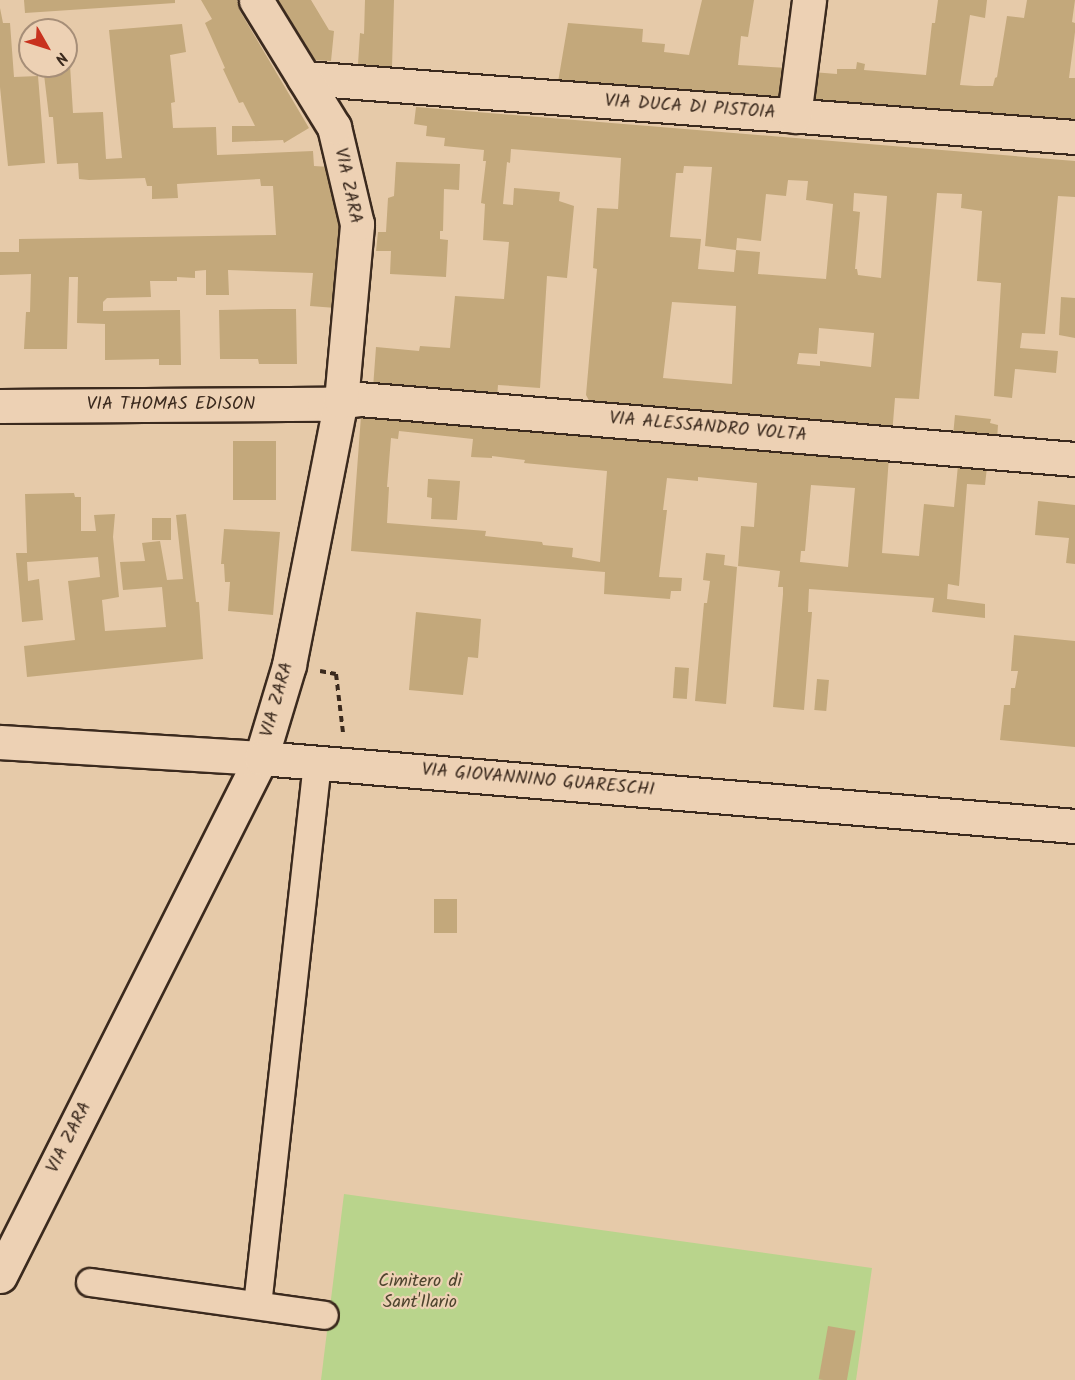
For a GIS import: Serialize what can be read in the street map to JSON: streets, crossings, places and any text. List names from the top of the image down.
{
  "streets": {
    "street": [
      "VIA DUCA DI PISTOIA",
      "VIA ZARA",
      "VIA THOMAS EDISON",
      "VIA ALESSANDRO VOLTA",
      "VIA GIOVANNINO GUARESCHI"
    ]
  },
  "crossings": [
    ["VIA DUCA DI PISTOIA", "VIA ZARA"],
    ["VIA ZARA", "VIA THOMAS EDISON"],
    ["VIA ZARA", "VIA ALESSANDRO VOLTA"],
    ["VIA ZARA", "VIA GIOVANNINO GUARESCHI"],
    ["VIA THOMAS EDISON", "VIA ALESSANDRO VOLTA"]
  ],
  "parks": ["Cimitero di Sant'Ilario"],
  "north": "bottom right"
}
